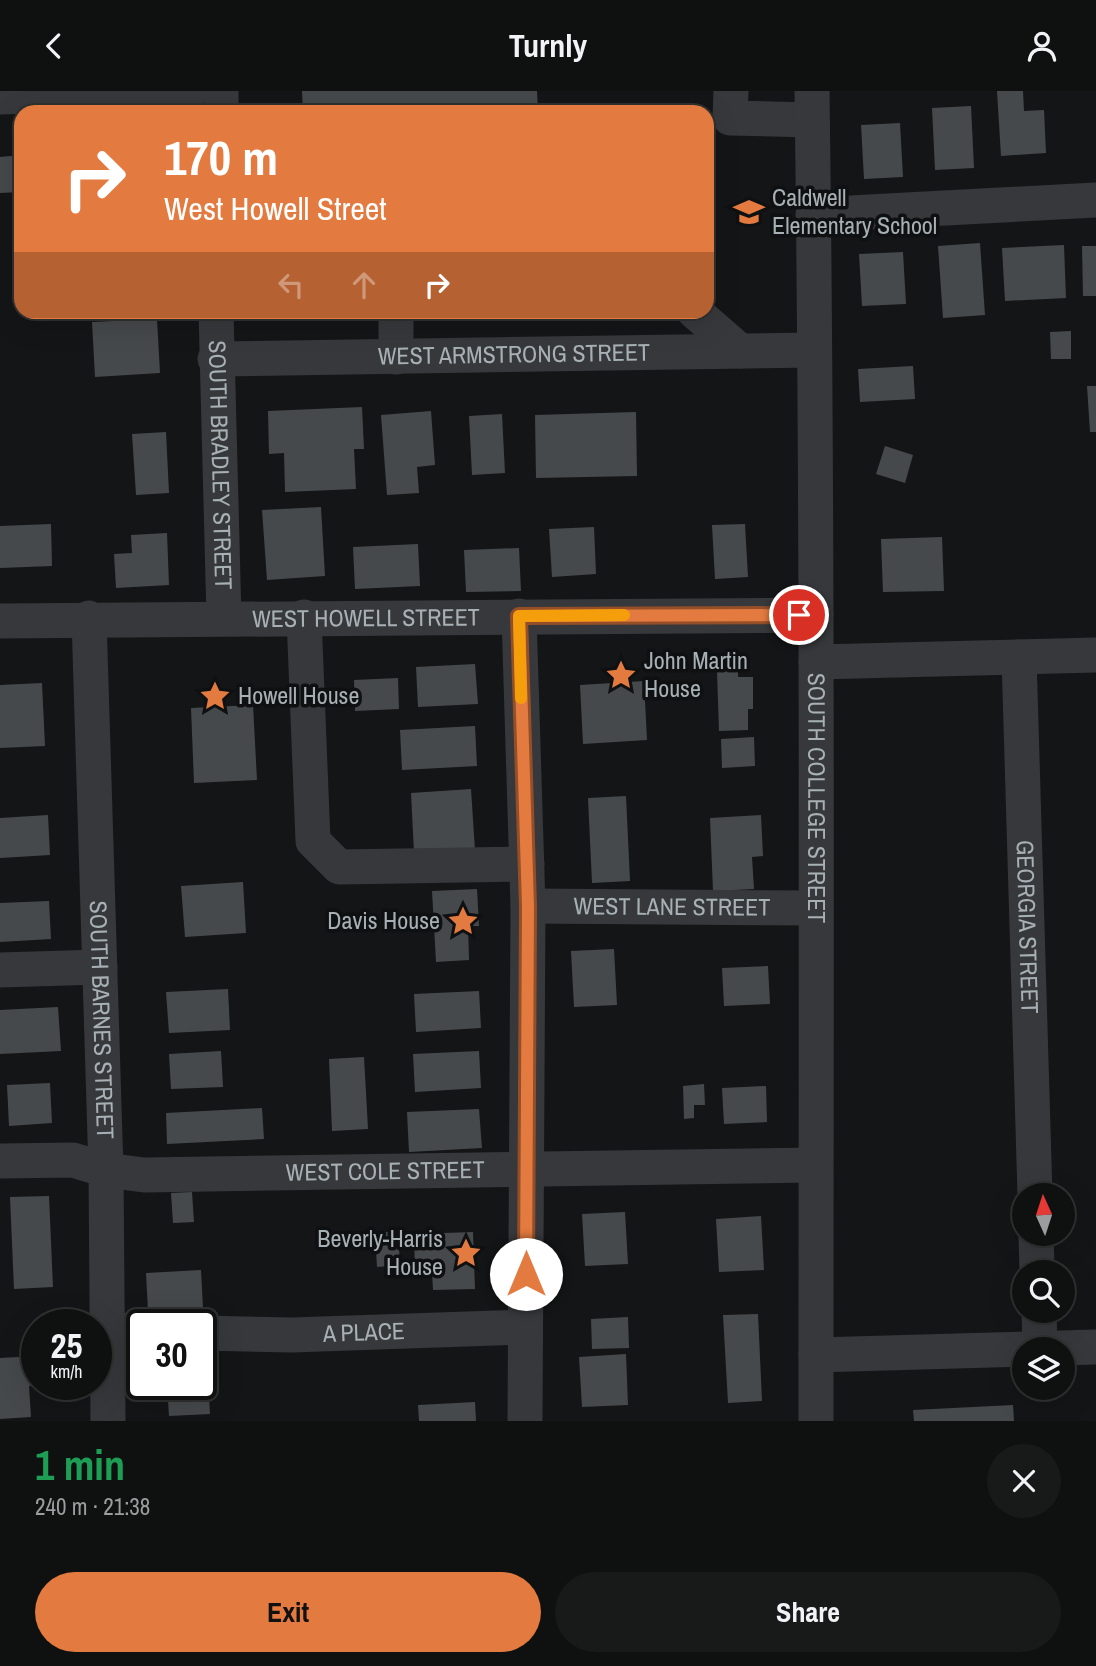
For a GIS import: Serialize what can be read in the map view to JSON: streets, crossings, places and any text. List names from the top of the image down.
{
  "streets": {
    "street": [
      "WEST ARMSTRONG STREET",
      "SOUTH BRADLEY STREET",
      "WEST HOWELL STREET",
      "SOUTH COLLEGE STREET",
      "WEST LANE STREET",
      "GEORGIA STREET",
      "SOUTH BARNES STREET",
      "WEST COLE STREET",
      "A PLACE"
    ]
  },
  "crossings": [
    ["WEST ARMSTRONG STREET", "SOUTH BRADLEY STREET"],
    ["WEST ARMSTRONG STREET", "SOUTH COLLEGE STREET"],
    ["SOUTH BRADLEY STREET", "WEST HOWELL STREET"],
    ["WEST HOWELL STREET", "SOUTH COLLEGE STREET"],
    ["WEST HOWELL STREET", "SOUTH BARNES STREET"],
    ["SOUTH COLLEGE STREET", "WEST LANE STREET"],
    ["SOUTH COLLEGE STREET", "WEST COLE STREET"],
    ["SOUTH BARNES STREET", "WEST COLE STREET"]
  ],
  "places": {
    "school or university": ["Caldwell Elementary School"],
    "place": [
      "John Martin House",
      "Howell House",
      "Davis House",
      "Beverly-Harris House"
    ]
  },
  "north": "top",
  "page": {
    "header": "Turnly",
    "turn": ["170 m", "West Howell Street"],
    "speed": "25 km/h",
    "limit": "30",
    "heading": ["1 min", "240 m · 21:38"],
    "buttons": ["Exit", "Share"]
  }
}
